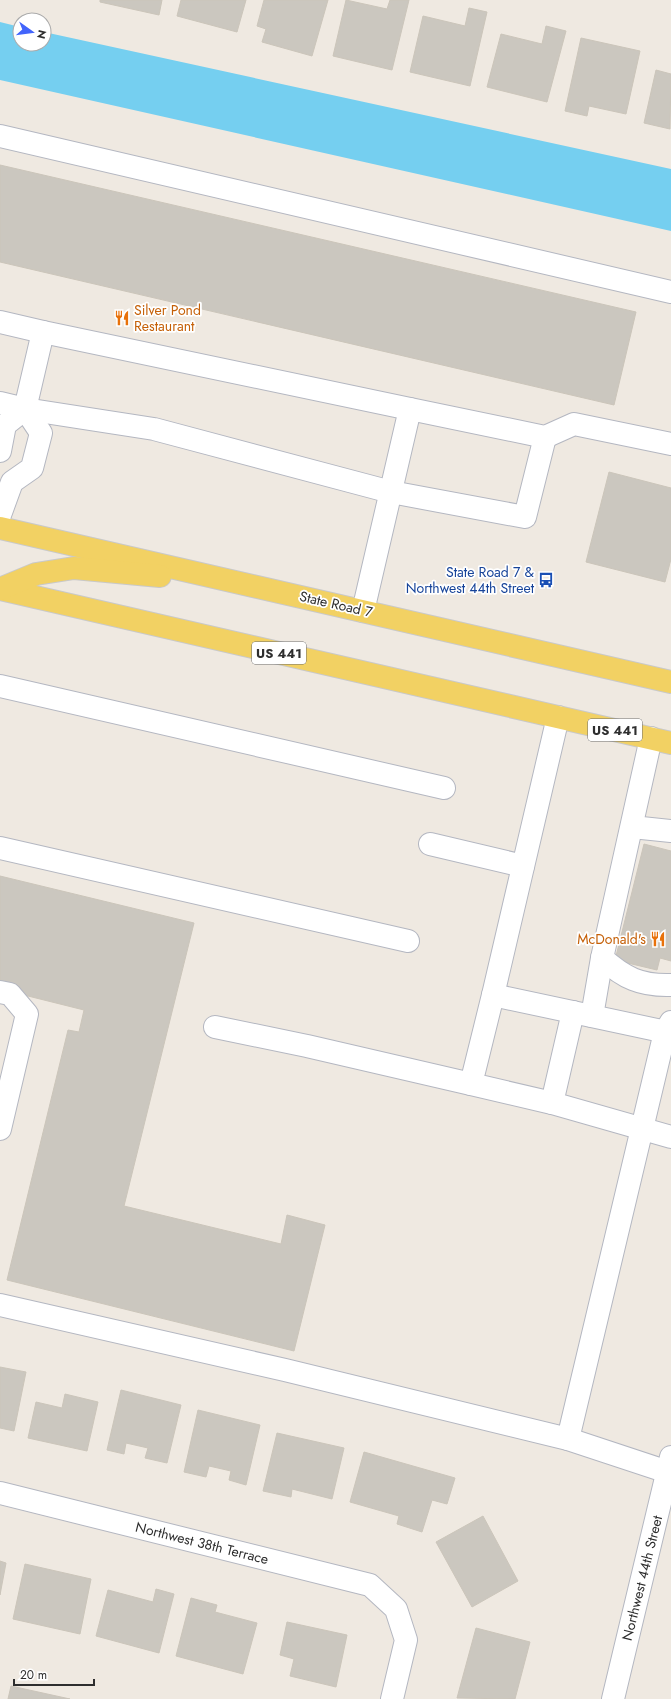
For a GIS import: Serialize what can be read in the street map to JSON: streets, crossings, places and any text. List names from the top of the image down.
{
  "streets": {
    "main road": ["State Road 7", "US 441"],
    "street": ["Northwest 38th Terrace", "Northwest 44th Street"]
  },
  "places": {
    "restaurant": ["Silver Pond Restaurant", "McDonald's"],
    "bus stop": ["State Road 7 & Northwest 44th Street"]
  },
  "scale_bar": "20 m",
  "north": "right"
}
